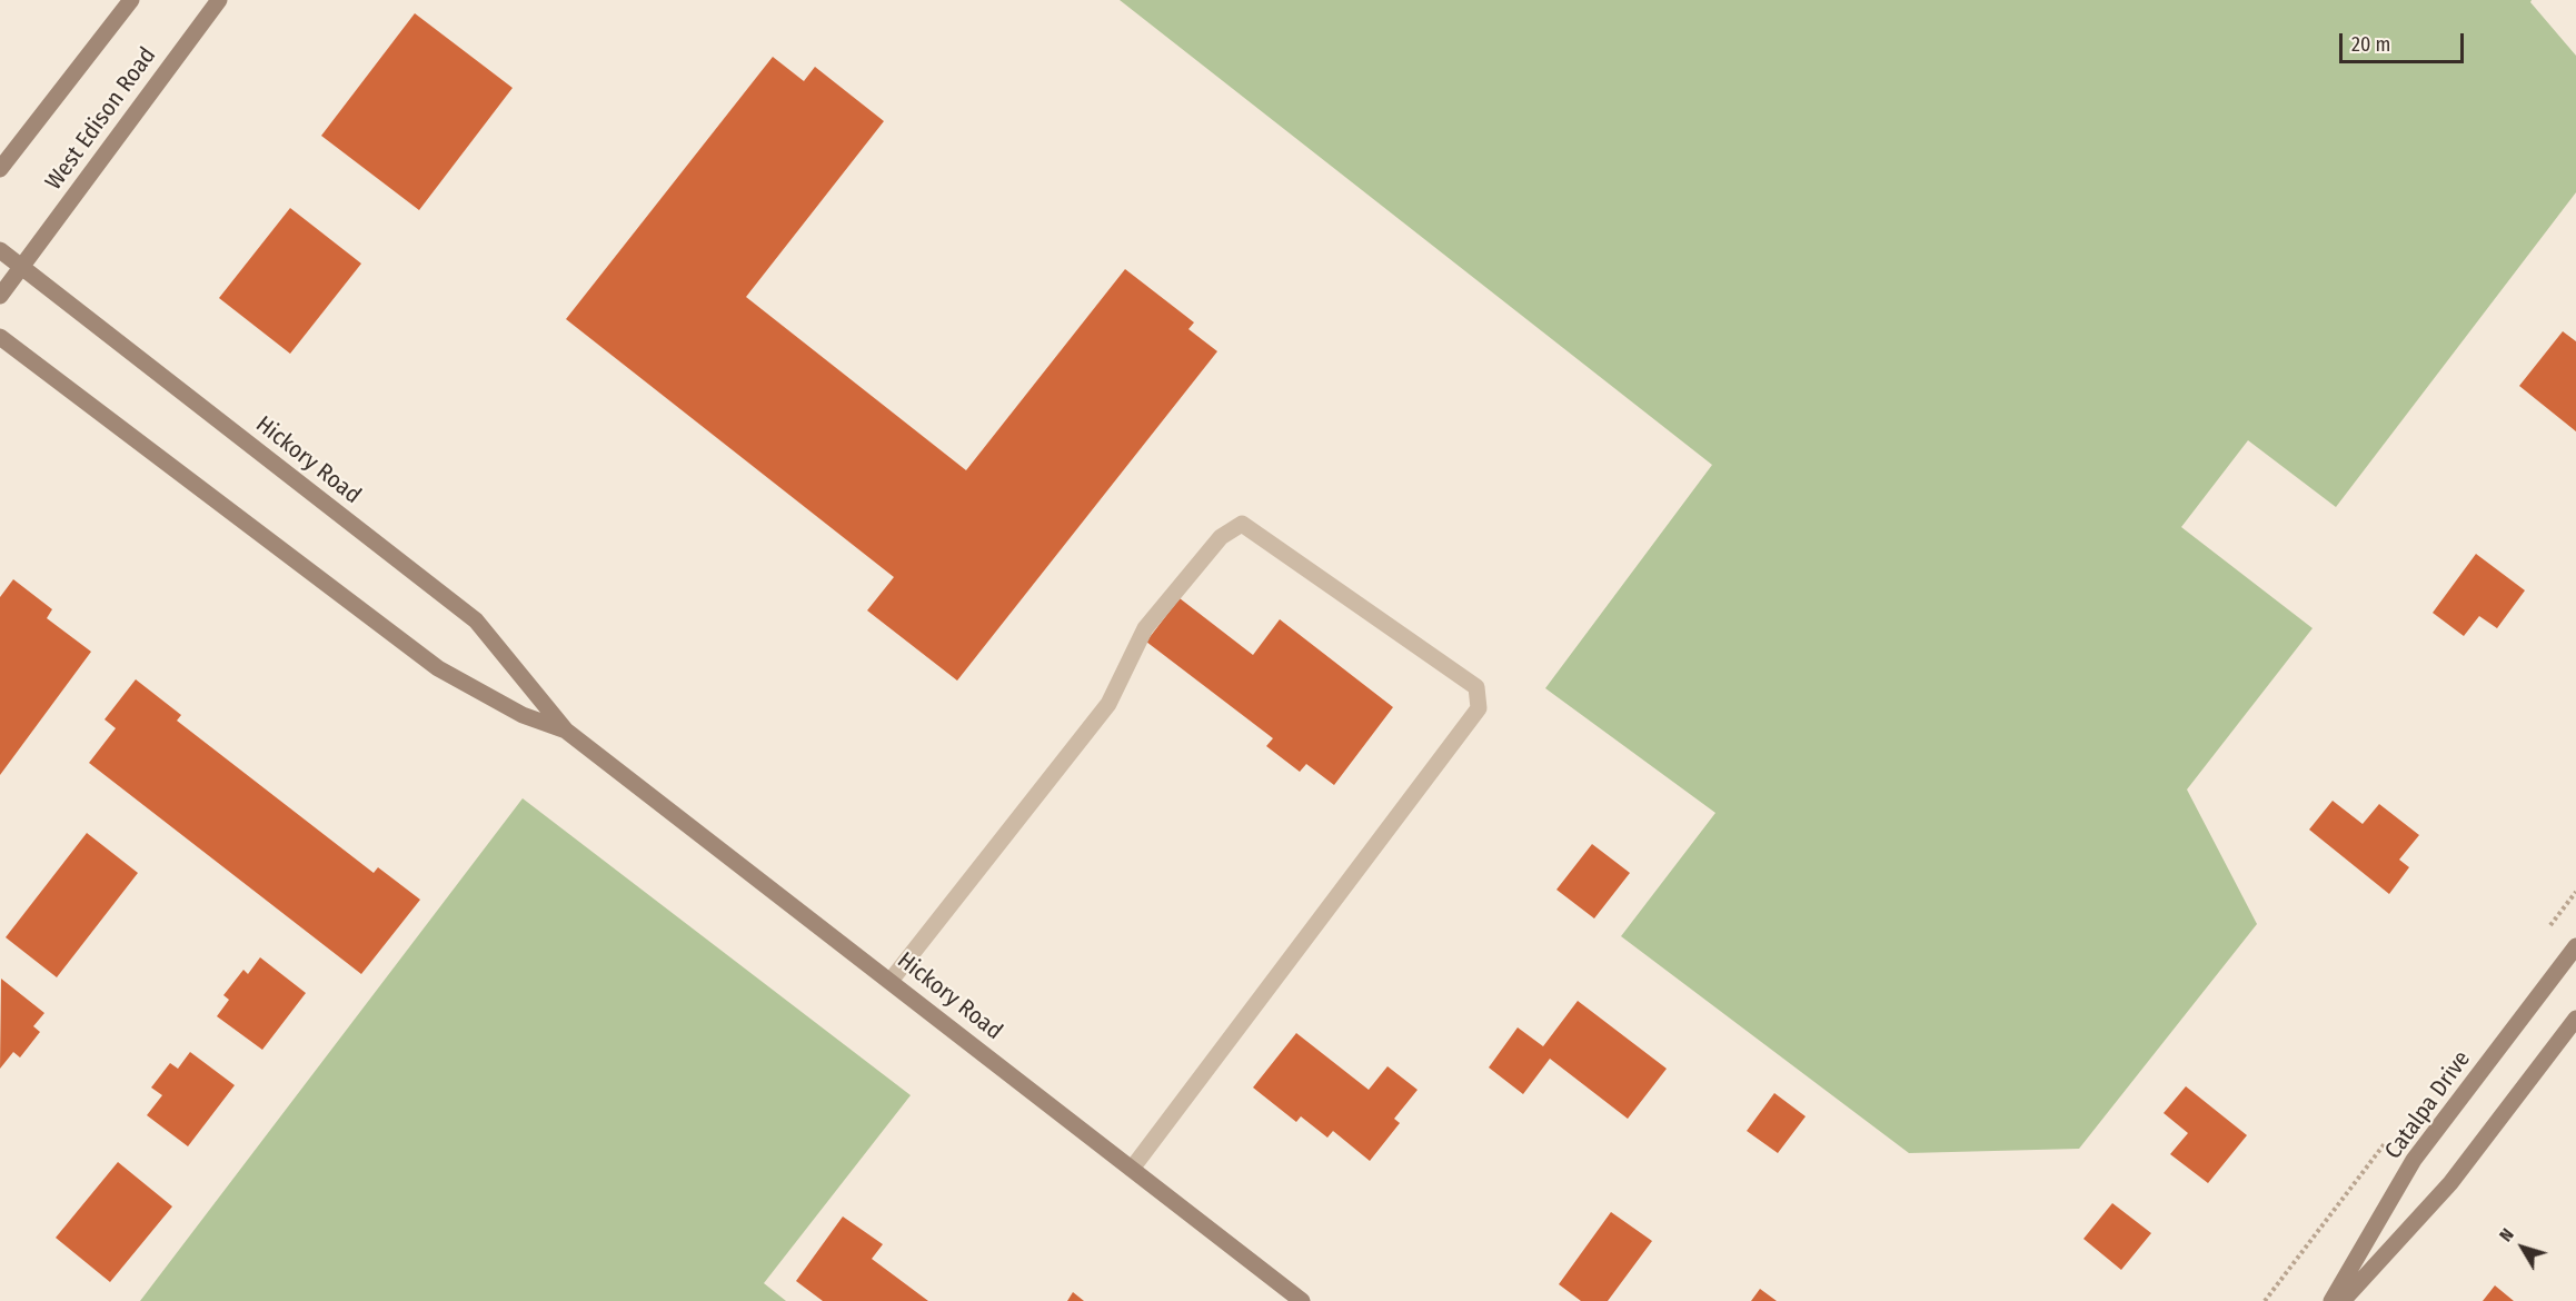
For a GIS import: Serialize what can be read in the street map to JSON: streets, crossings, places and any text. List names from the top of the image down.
{
  "streets": {
    "street": ["West Edison Road", "Hickory Road", "Catalpa Drive"]
  },
  "crossings": [
    ["West Edison Road", "Hickory Road"]
  ],
  "scale_bar": "20 m",
  "north": "top left"
}
